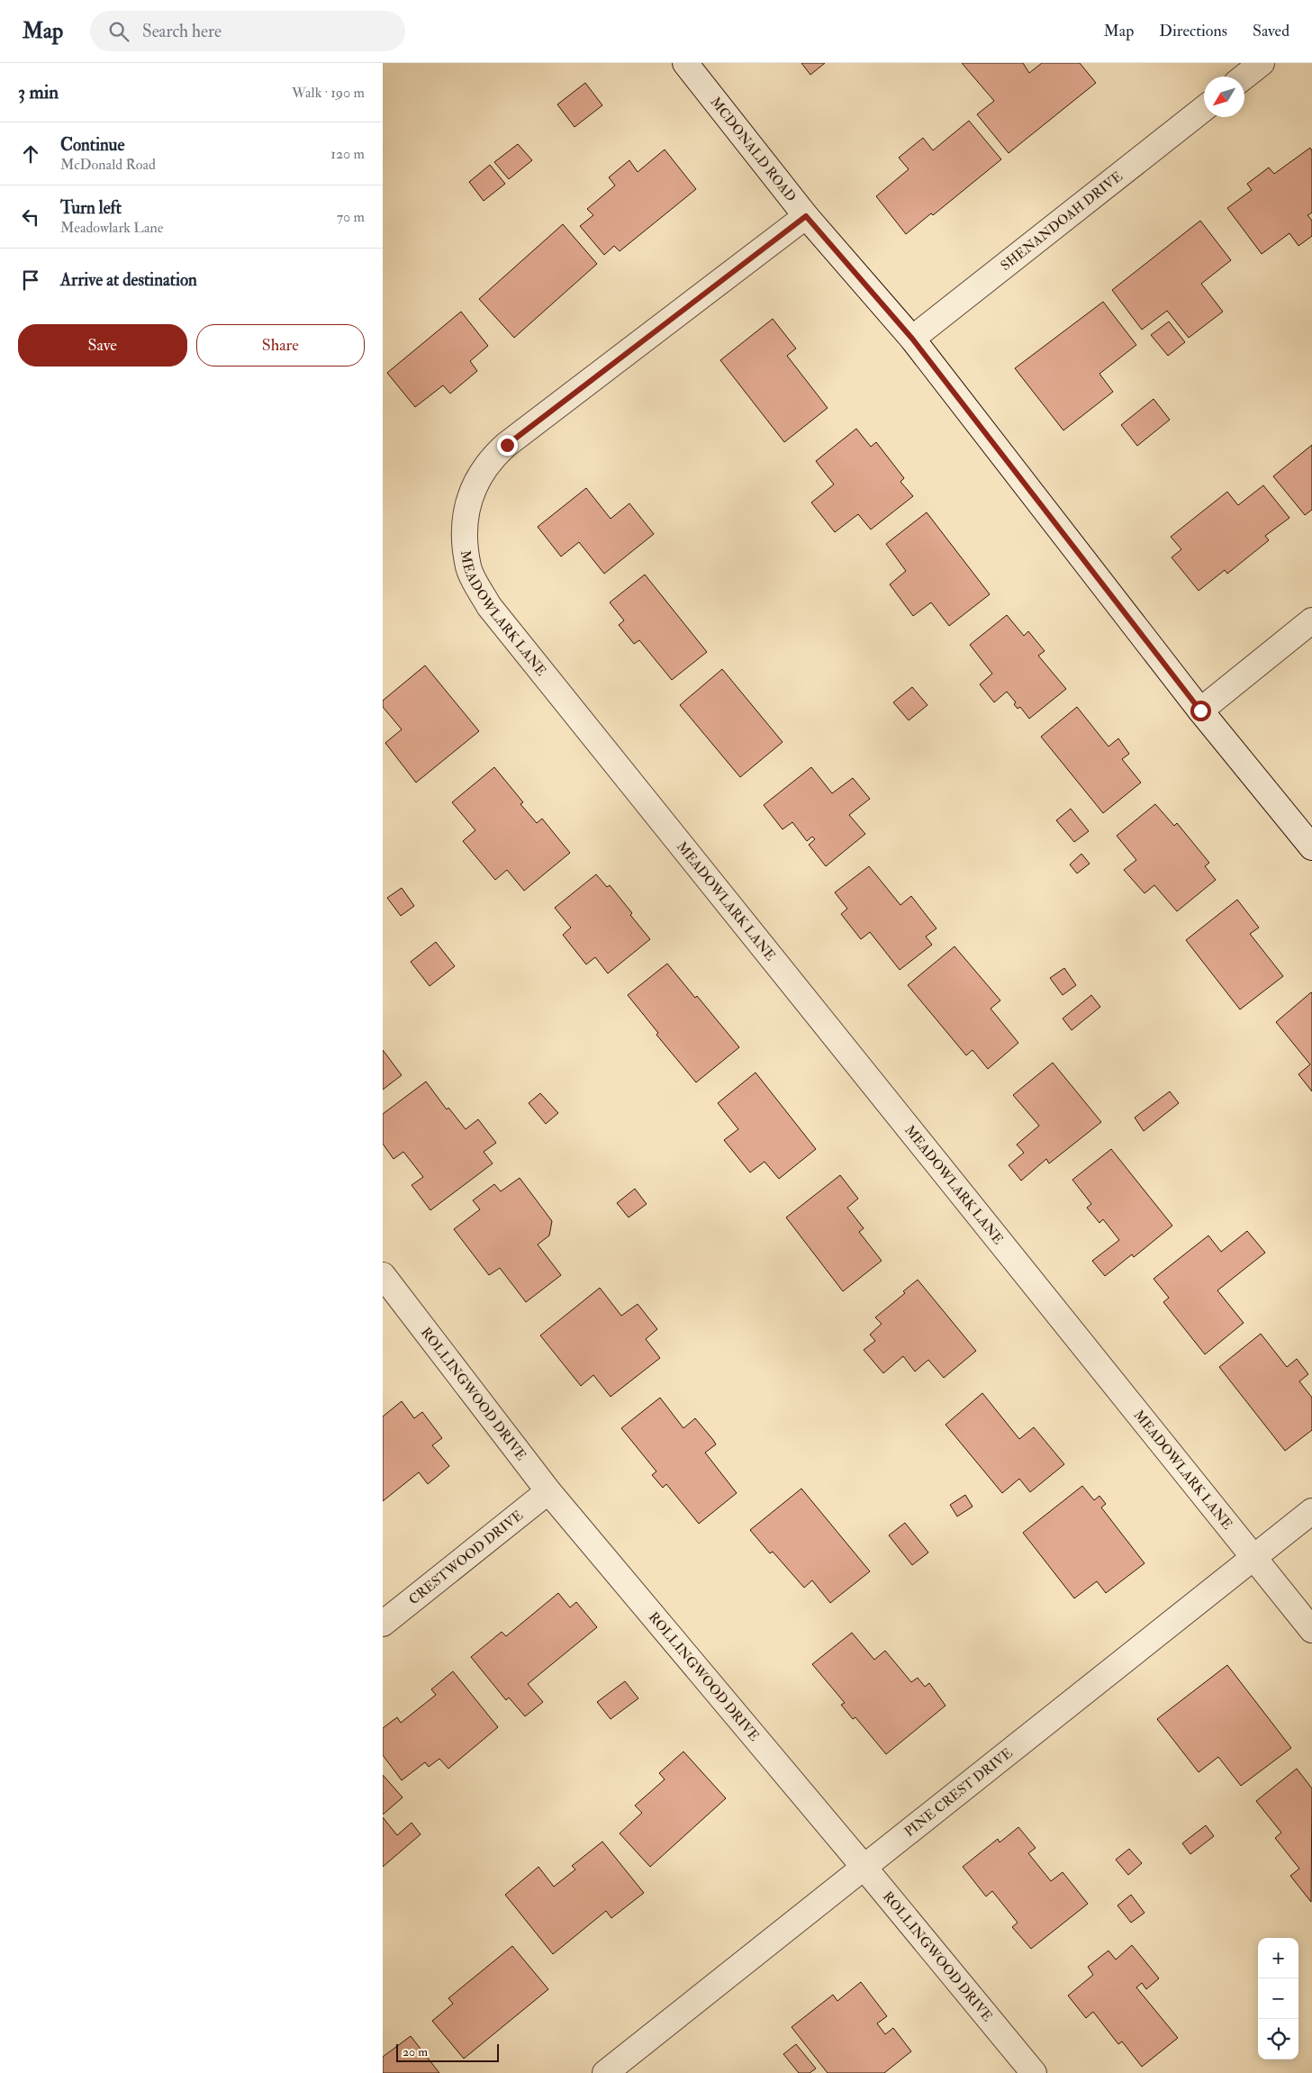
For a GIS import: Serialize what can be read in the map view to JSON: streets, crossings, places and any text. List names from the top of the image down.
{
  "streets": {
    "street": [
      "MCDONALD ROAD",
      "SHENANDOAH DRIVE",
      "MEADOWLARK LANE",
      "ROLLINGWOOD DRIVE",
      "CRESTWOOD DRIVE",
      "PINE CREST DRIVE"
    ]
  },
  "crossings": [
    ["MCDONALD ROAD", "SHENANDOAH DRIVE"],
    ["MCDONALD ROAD", "MEADOWLARK LANE"],
    ["MEADOWLARK LANE", "PINE CREST DRIVE"],
    ["ROLLINGWOOD DRIVE", "CRESTWOOD DRIVE"],
    ["ROLLINGWOOD DRIVE", "PINE CREST DRIVE"]
  ],
  "scale_bar": "20 m",
  "north": "bottom left",
  "page": {
    "header": "Map",
    "search": "Search here",
    "nav": ["Map", "Directions", "Saved"],
    "heading": ["3 min", "Walk · 190 m"],
    "list": [
      ["Continue", "McDonald Road", "120 m"],
      ["Turn left", "Meadowlark Lane", "70 m"],
      "Arrive at destination"
    ],
    "buttons": ["Save", "Share"],
    "map_buttons": ["+", "−"],
    "scale": "20 m"
  }
}
